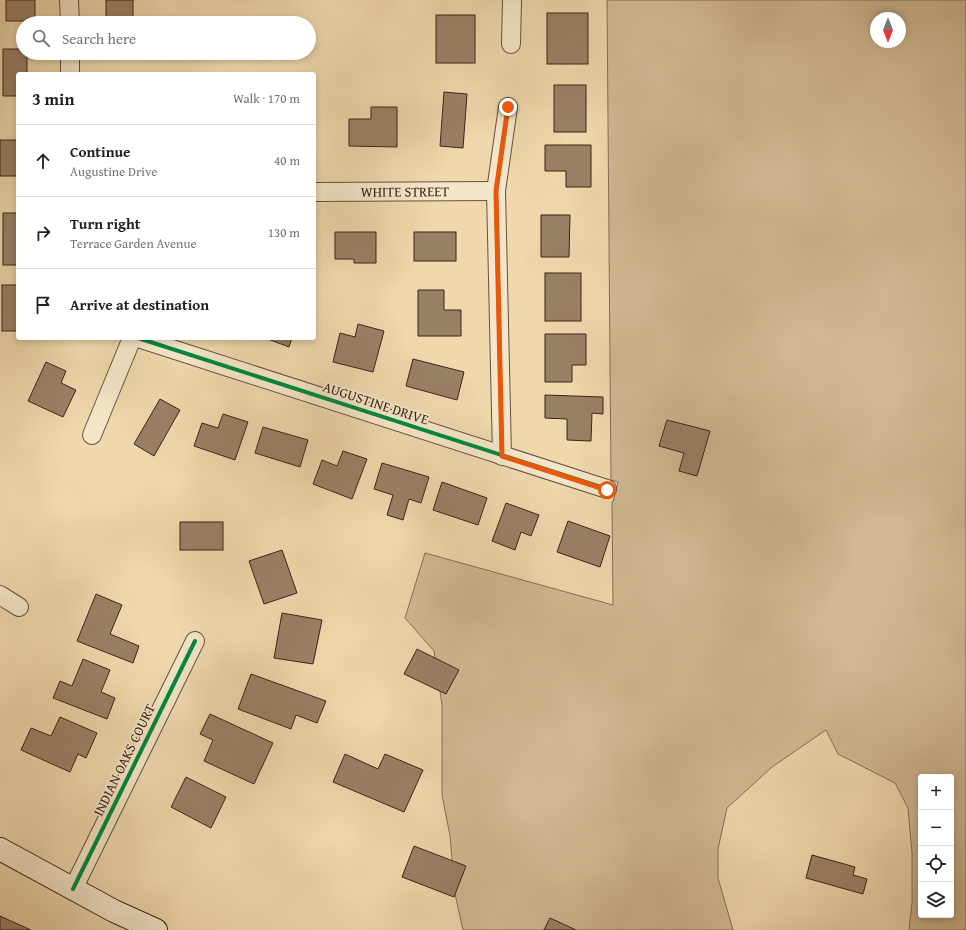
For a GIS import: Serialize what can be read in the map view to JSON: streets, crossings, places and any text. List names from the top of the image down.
{
  "streets": {
    "street": ["WHITE STREET", "AUGUSTINE DRIVE", "INDIAN OAKS COURT"]
  },
  "north": "bottom",
  "page": {
    "search": "Search here",
    "heading": ["3 min", "Walk · 170 m"],
    "list": [
      ["Continue", "Augustine Drive", "40 m"],
      ["Turn right", "Terrace Garden Avenue", "130 m"],
      "Arrive at destination"
    ],
    "map_buttons": ["+", "−"]
  }
}
